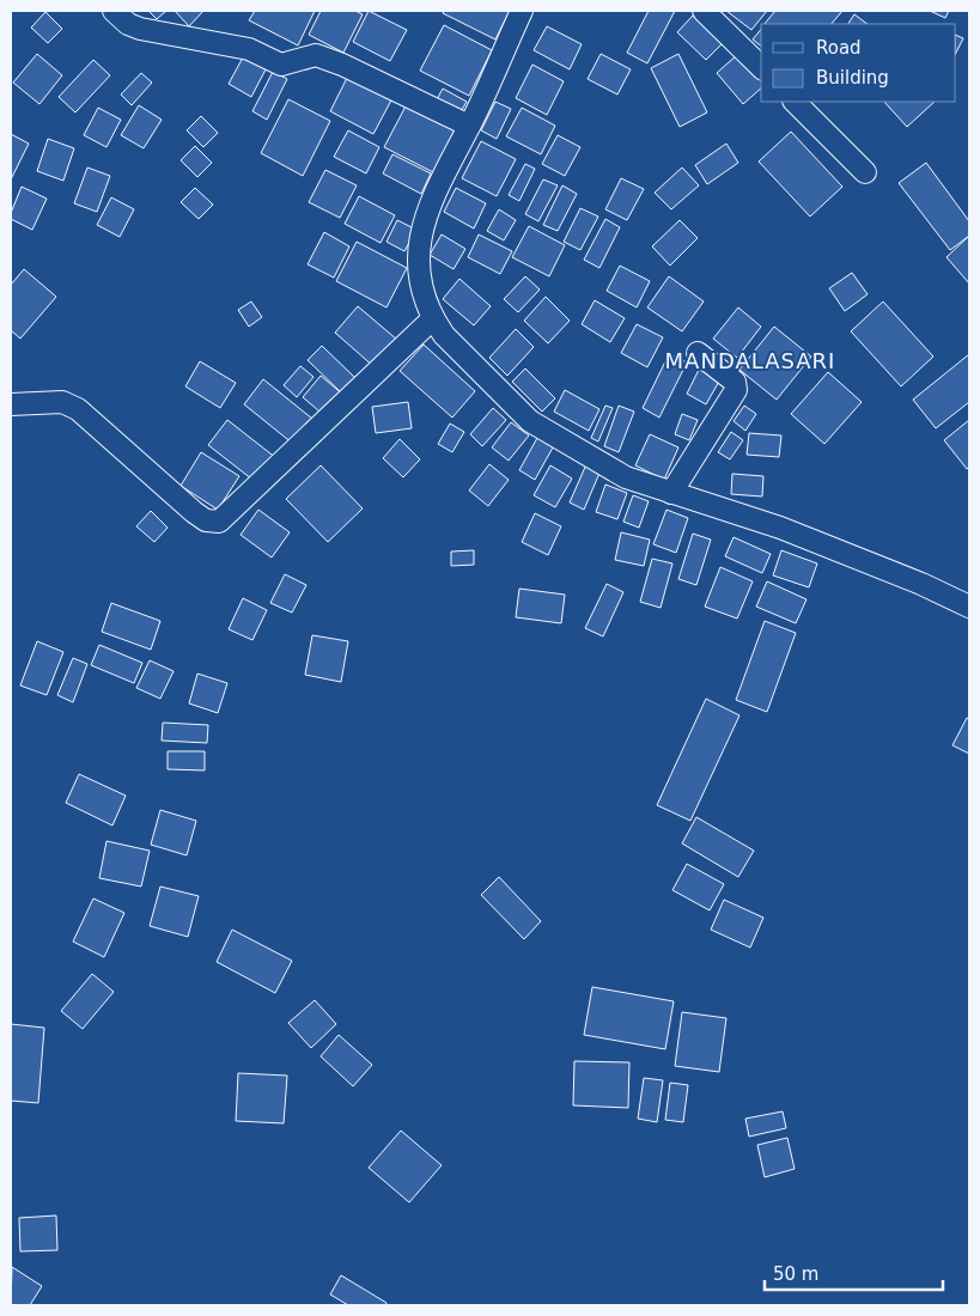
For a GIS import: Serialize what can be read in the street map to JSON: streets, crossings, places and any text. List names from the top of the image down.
{
  "districts": ["MANDALASARI"],
  "legend": ["Road", "Building"],
  "scale_bar": "50 m"
}
